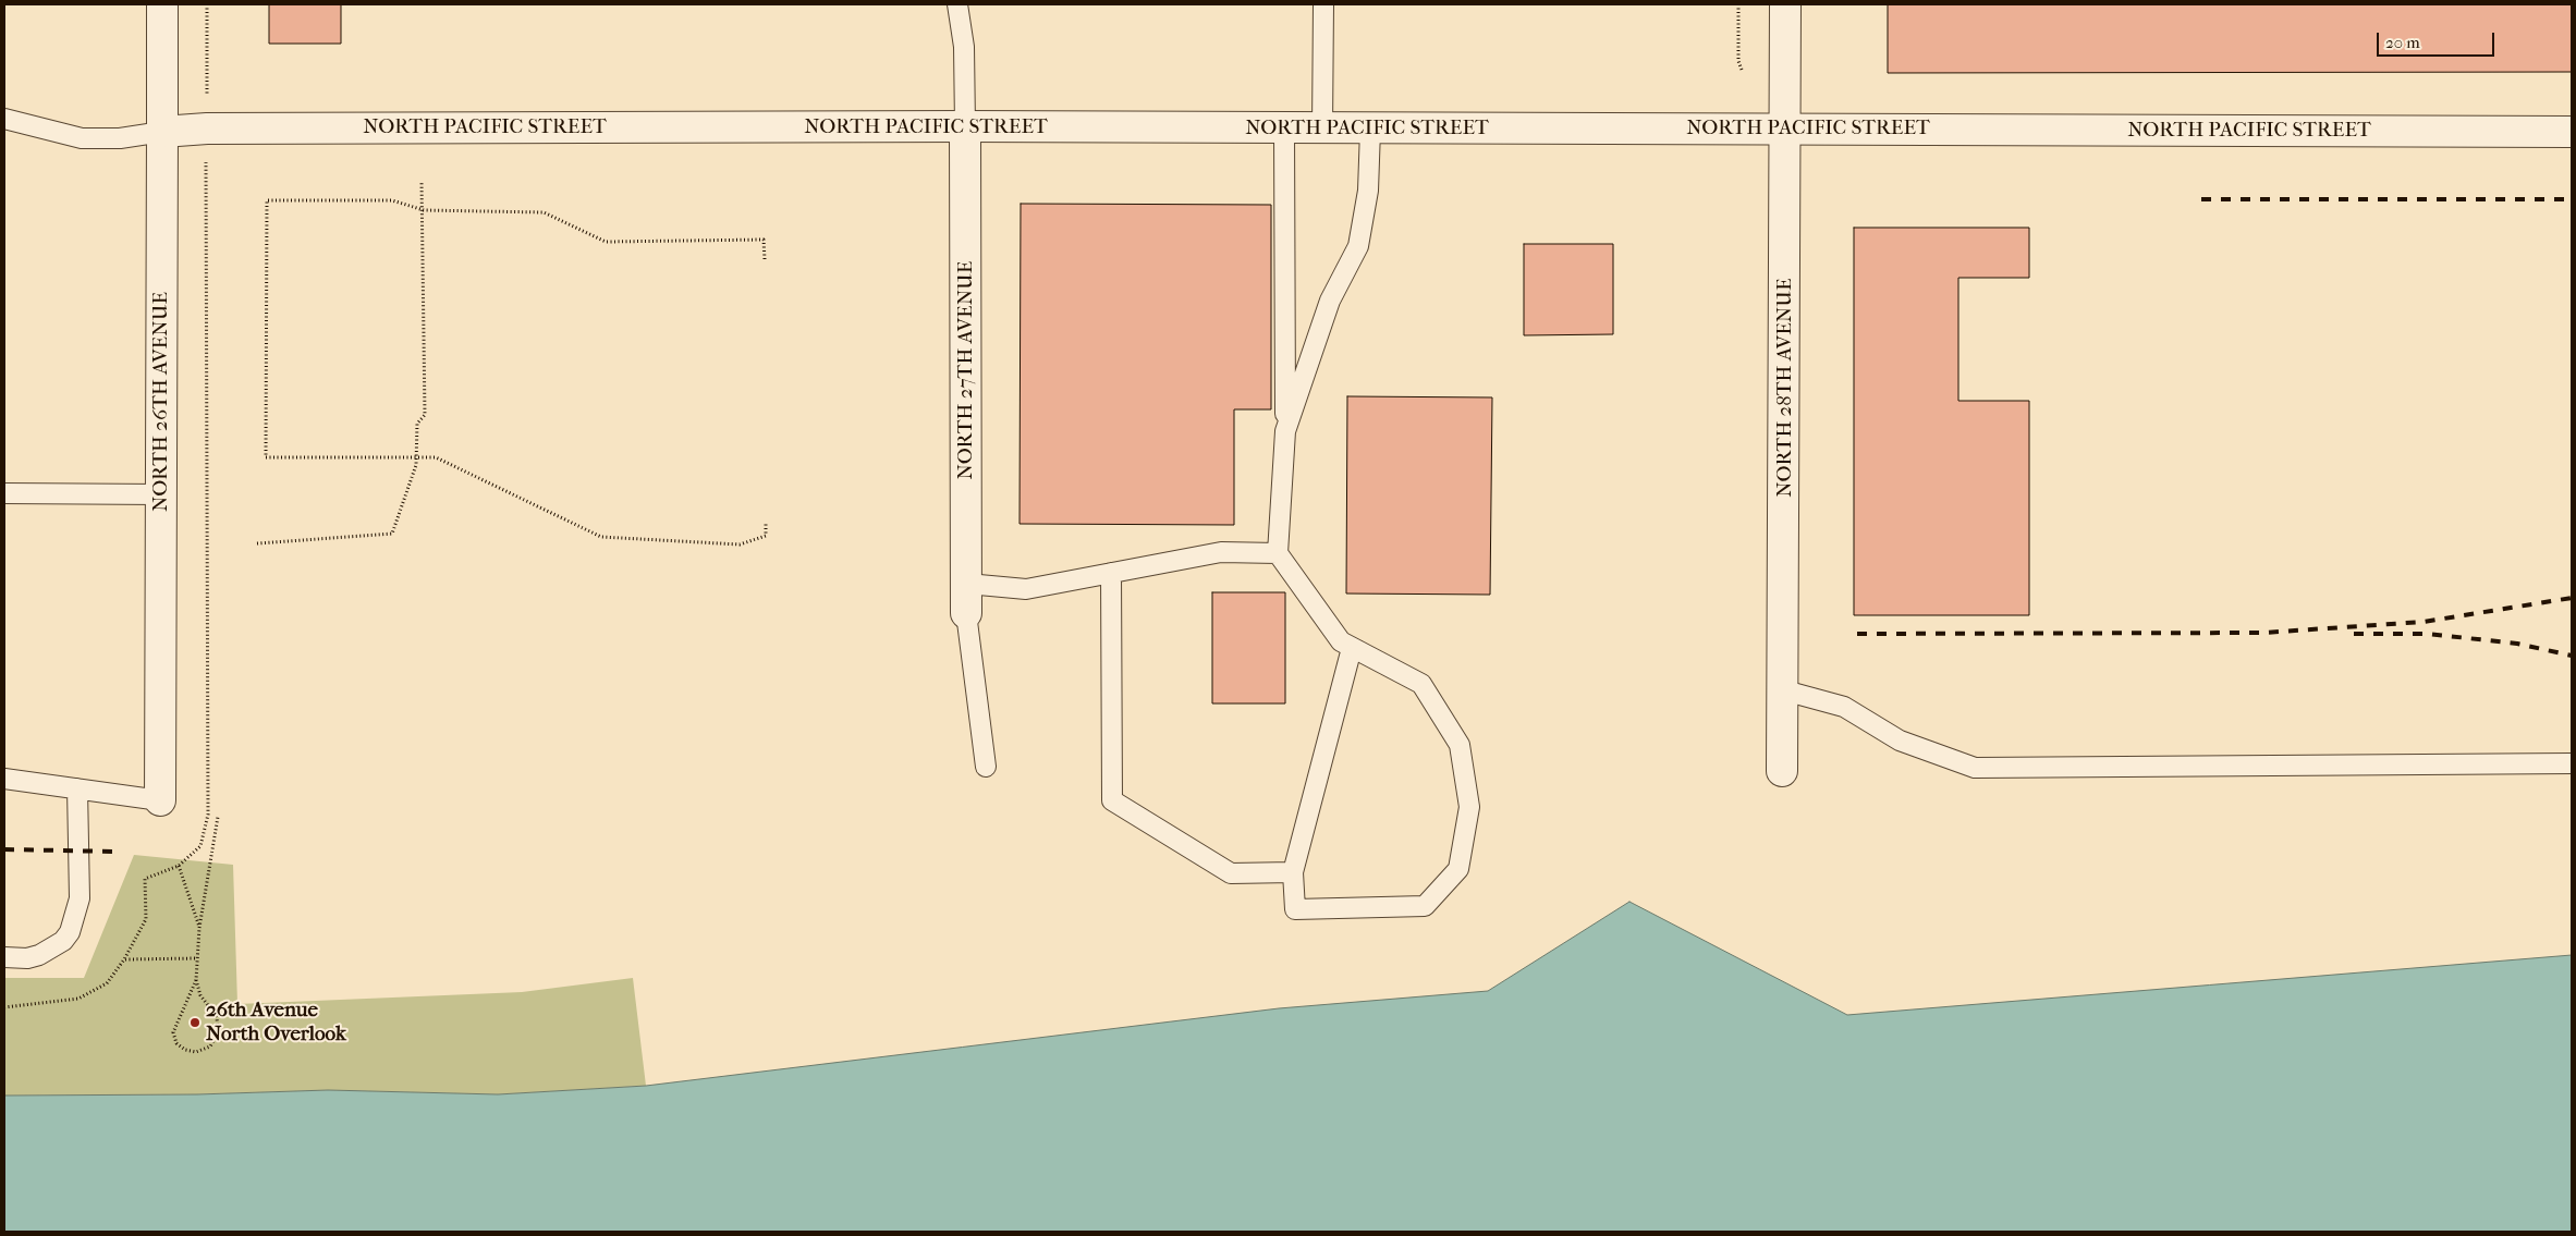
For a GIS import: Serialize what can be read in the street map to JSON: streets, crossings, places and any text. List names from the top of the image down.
{
  "streets": {
    "street": [
      "NORTH PACIFIC STREET",
      "NORTH 27TH AVENUE",
      "NORTH 28TH AVENUE",
      "NORTH 26TH AVENUE"
    ]
  },
  "crossings": [
    ["NORTH PACIFIC STREET", "NORTH 27TH AVENUE"],
    ["NORTH PACIFIC STREET", "NORTH 28TH AVENUE"],
    ["NORTH PACIFIC STREET", "NORTH 26TH AVENUE"]
  ],
  "places": ["26th Avenue North Overlook"],
  "scale_bar": "20 m"
}
